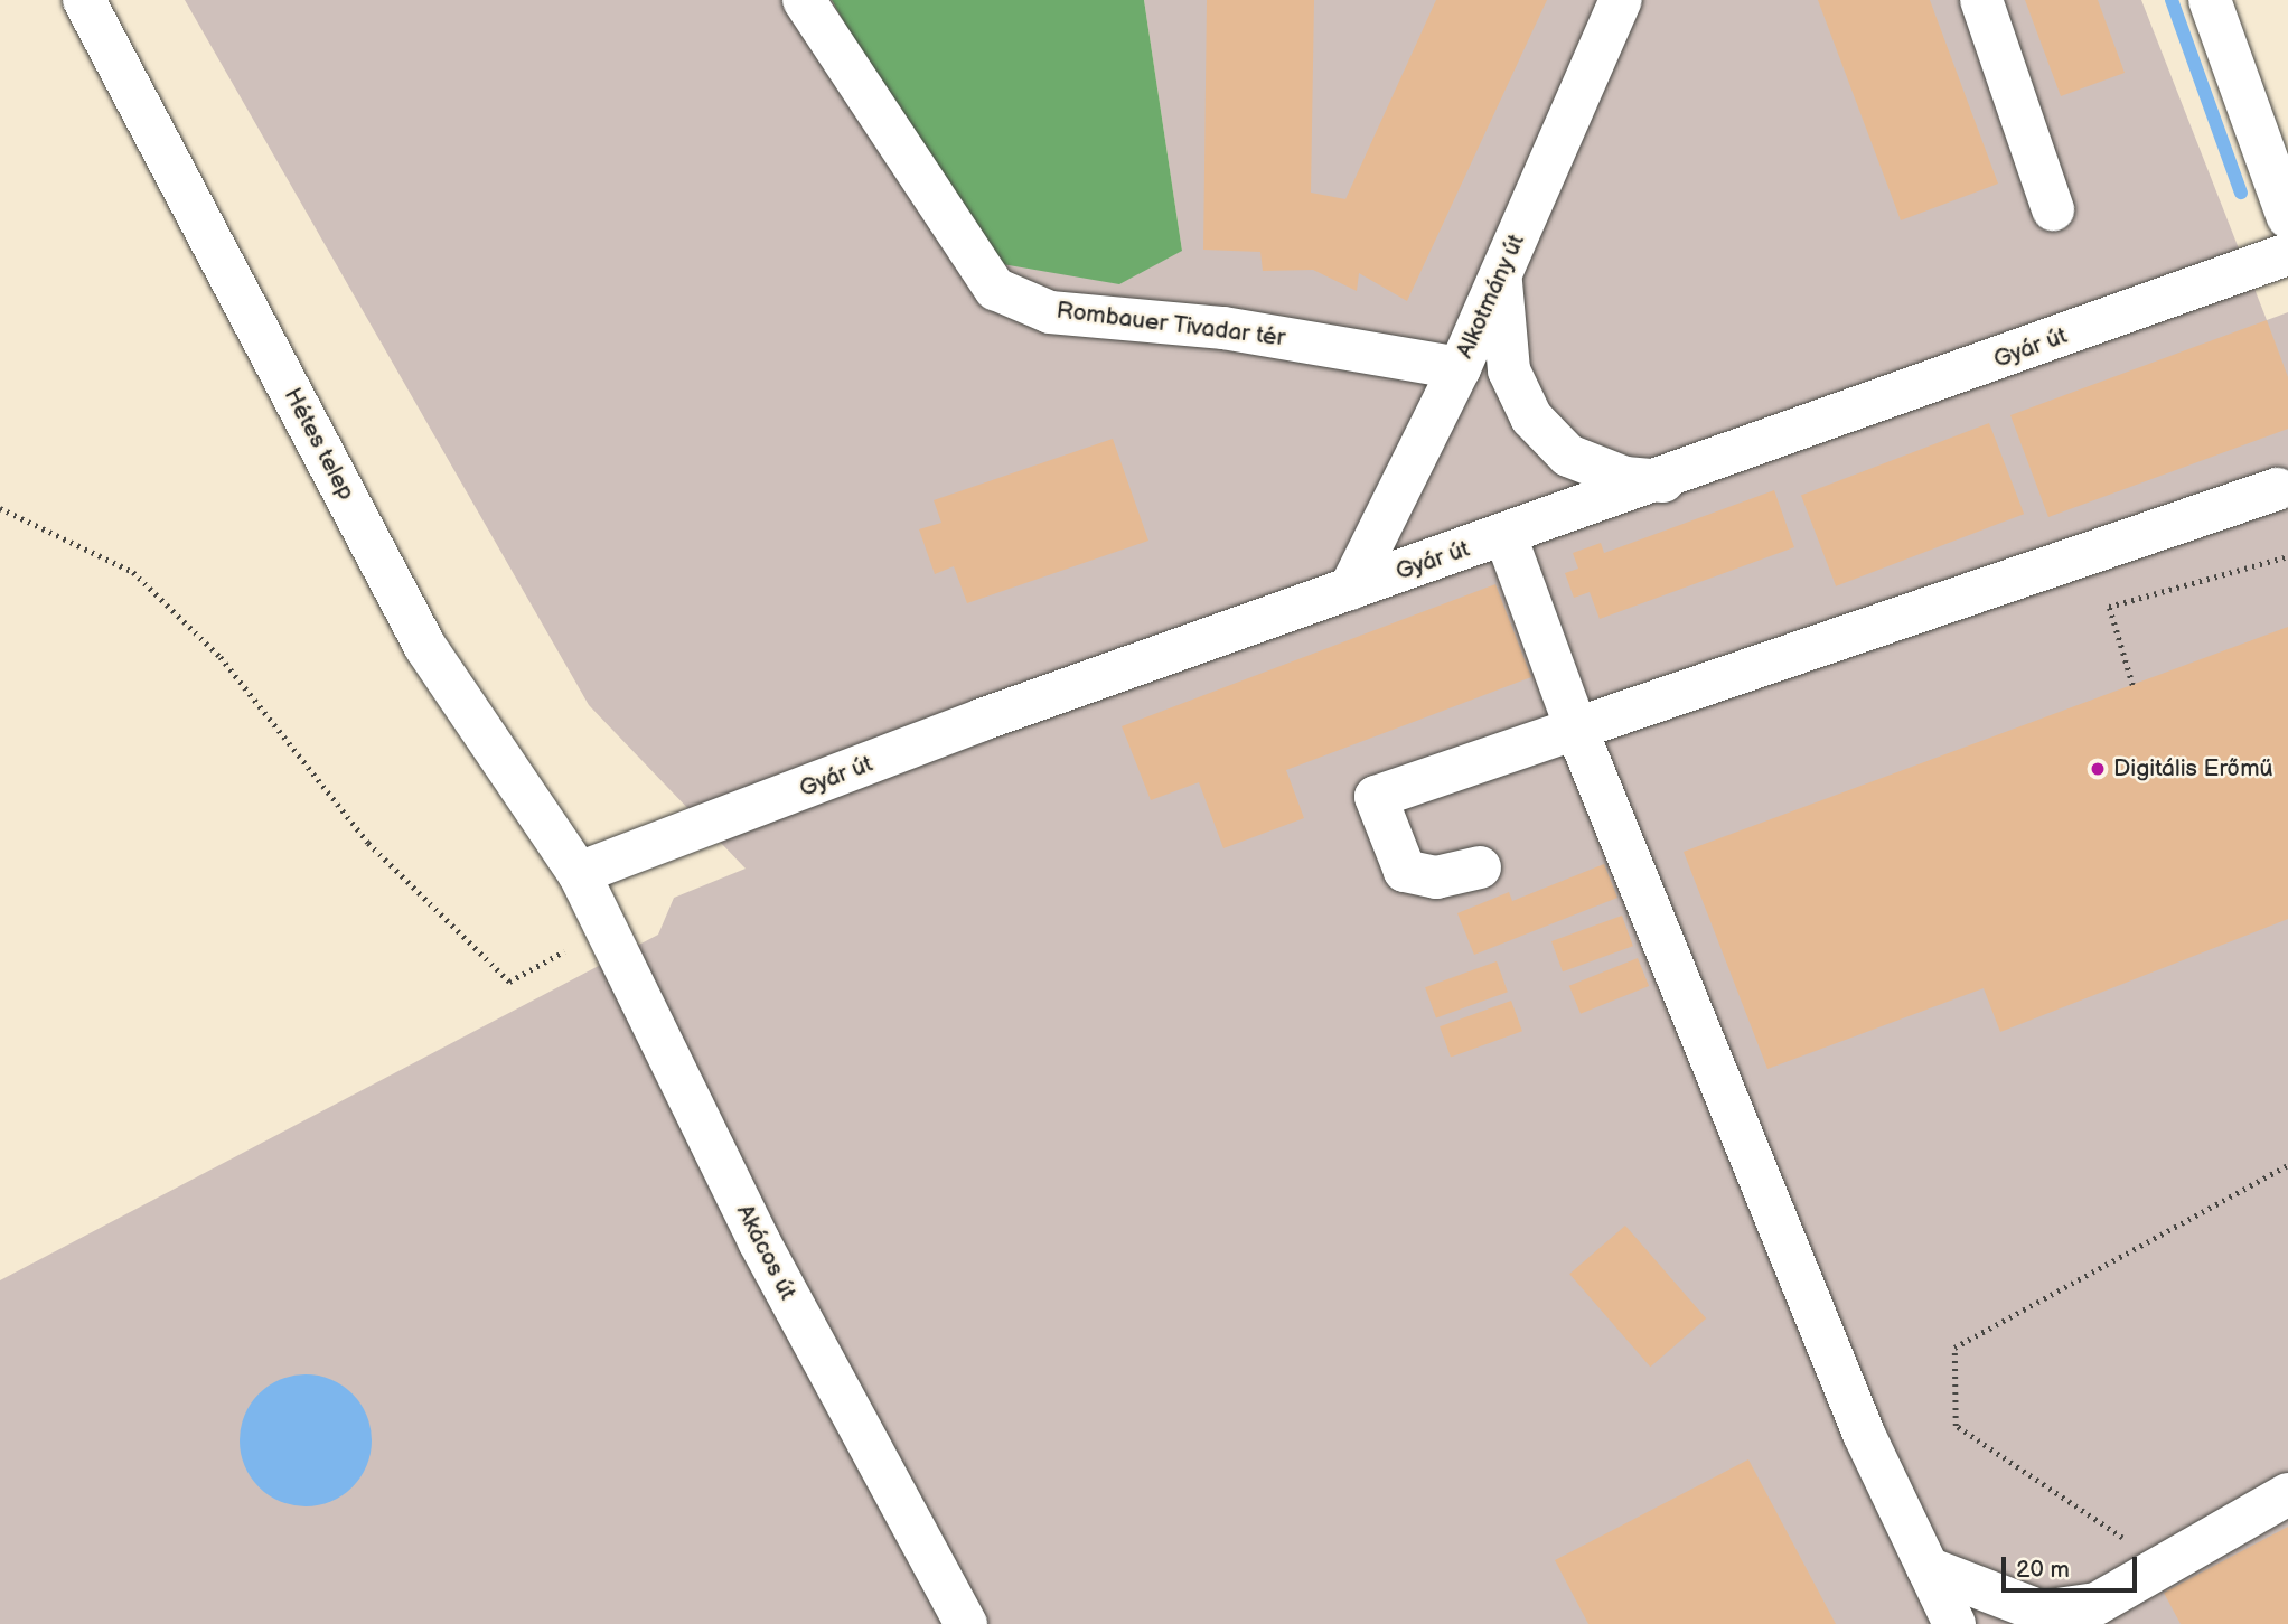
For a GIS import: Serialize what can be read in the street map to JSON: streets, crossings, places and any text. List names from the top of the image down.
{
  "streets": {
    "street": [
      "Alkotmány út",
      "Rombauer Tivadar tér",
      "Gyár út",
      "Hétes telep",
      "Akácos út"
    ]
  },
  "crossings": [
    ["Alkotmány út", "Rombauer Tivadar tér"],
    ["Alkotmány út", "Gyár út"],
    ["Gyár út", "Hétes telep"],
    ["Gyár út", "Akácos út"],
    ["Hétes telep", "Akácos út"]
  ],
  "places": ["Digitális Erőmű"],
  "scale_bar": "20 m"
}
